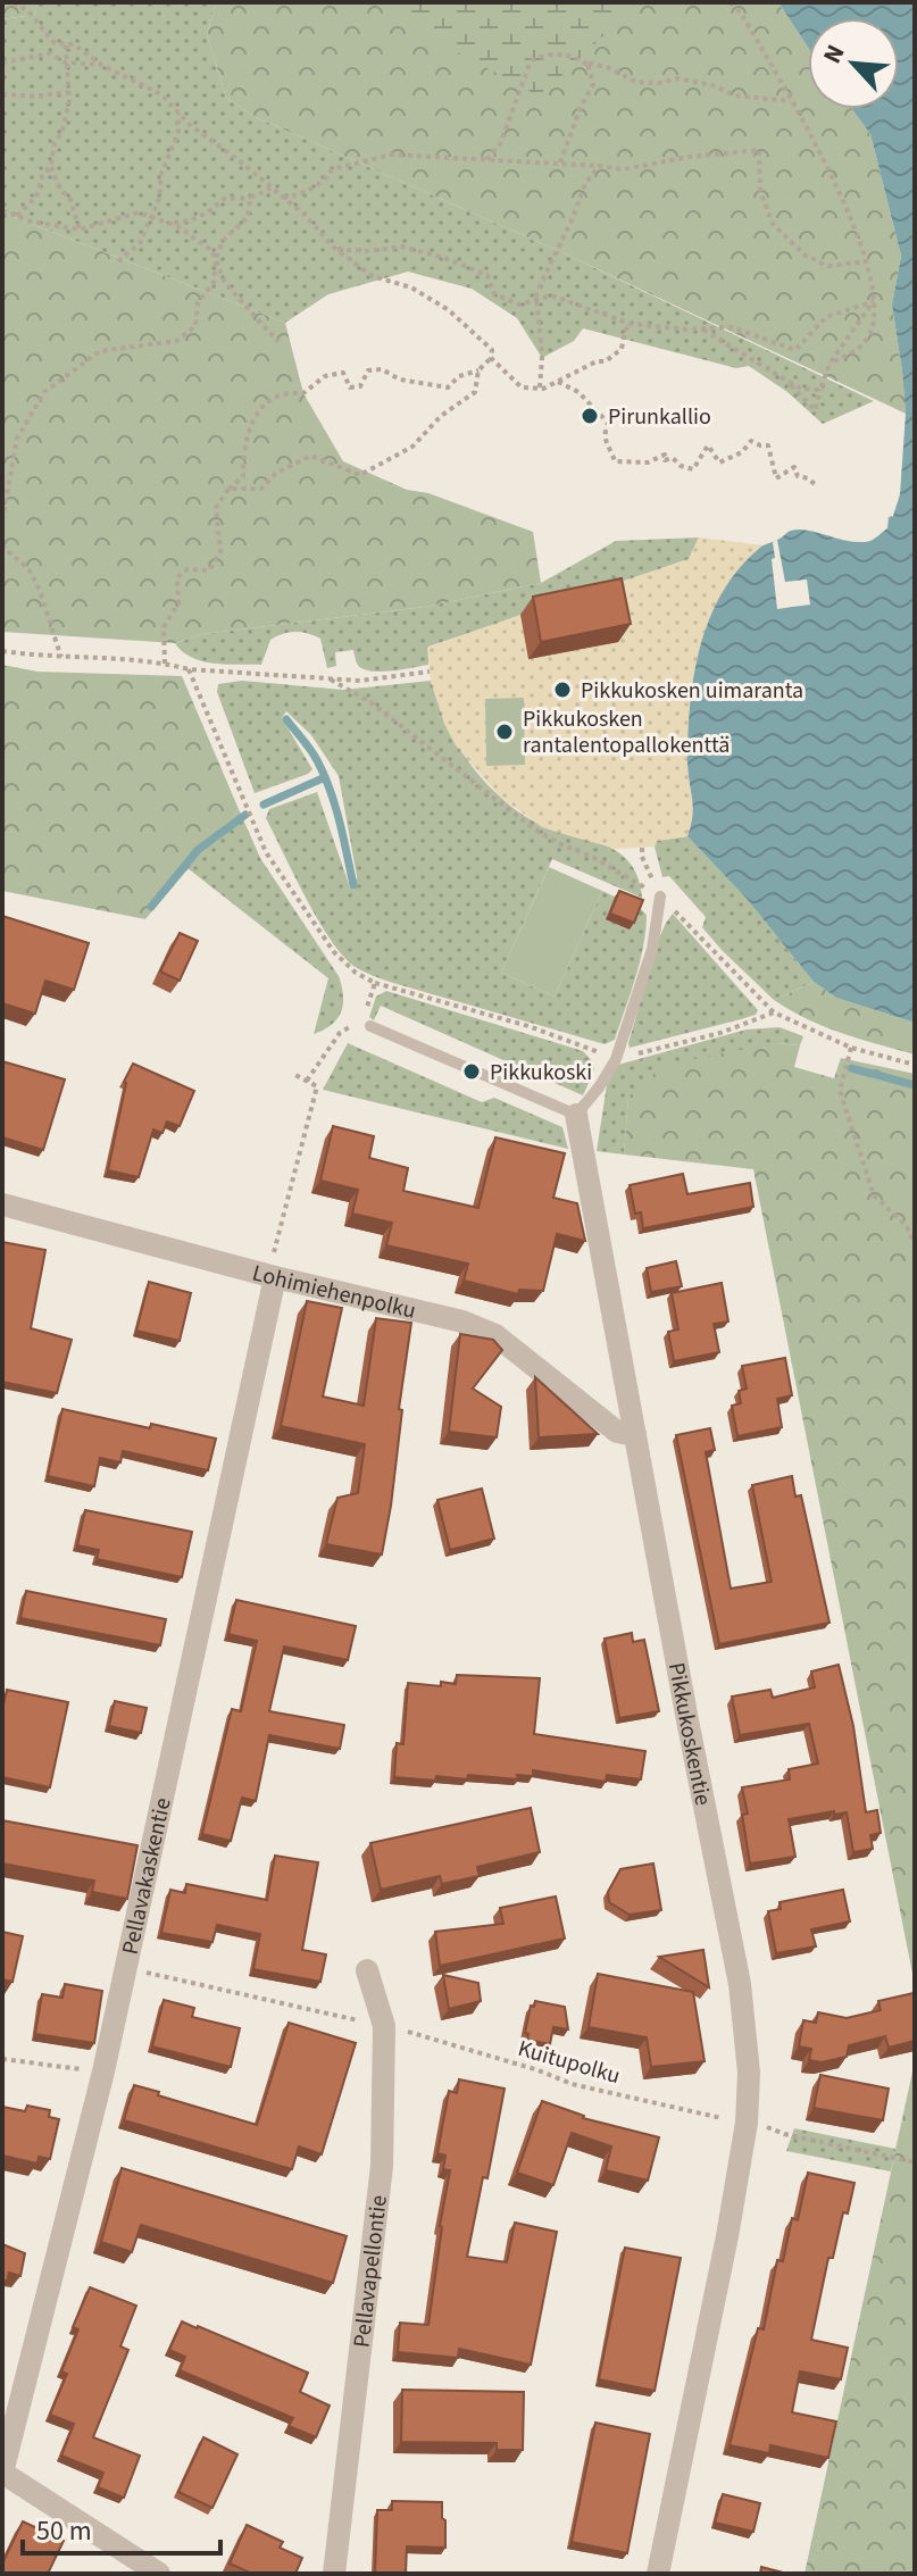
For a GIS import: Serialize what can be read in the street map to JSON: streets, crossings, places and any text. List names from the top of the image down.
{
  "streets": {
    "street": [
      "Lohimiehenpolku",
      "Pikkukoskentie",
      "Pellavakaskentie",
      "Pellavapellontie"
    ],
    "path": ["Kuitupolku"]
  },
  "crossings": [
    ["Lohimiehenpolku", "Pikkukoskentie"],
    ["Lohimiehenpolku", "Pellavakaskentie"],
    ["Pikkukoskentie", "Kuitupolku"],
    ["Pellavakaskentie", "Kuitupolku"],
    ["Kuitupolku", "Pellavapellontie"]
  ],
  "places": [
    "Pirunkallio",
    "Pikkukosken uimaranta",
    "Pikkukosken rantalentopallokenttä",
    "Pikkukoski"
  ],
  "scale_bar": "50 m",
  "north": "top left"
}
